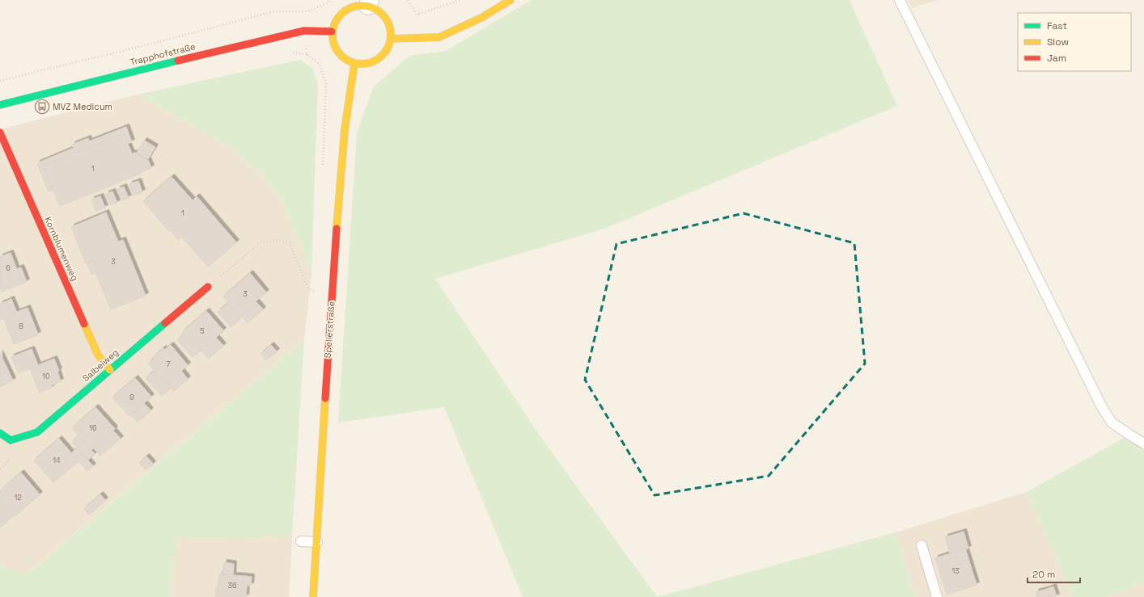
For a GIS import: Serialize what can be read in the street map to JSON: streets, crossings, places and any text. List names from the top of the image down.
{
  "streets": {
    "street": [
      "Trapphofstraße",
      "Kornblumenweg",
      "Spellerstraße",
      "Salbeiweg"
    ]
  },
  "crossings": [
    ["Trapphofstraße", "Spellerstraße"],
    ["Kornblumenweg", "Salbeiweg"]
  ],
  "places": {
    "bus stop": ["MVZ Medicum"]
  },
  "house_numbers": [
    "1",
    "1",
    "3",
    "6",
    "3",
    "8",
    "5",
    "7",
    "10",
    "9",
    "16",
    "14",
    "12",
    "13",
    "36"
  ],
  "legend": ["Fast", "Slow", "Jam"],
  "scale_bar": "20 m"
}
